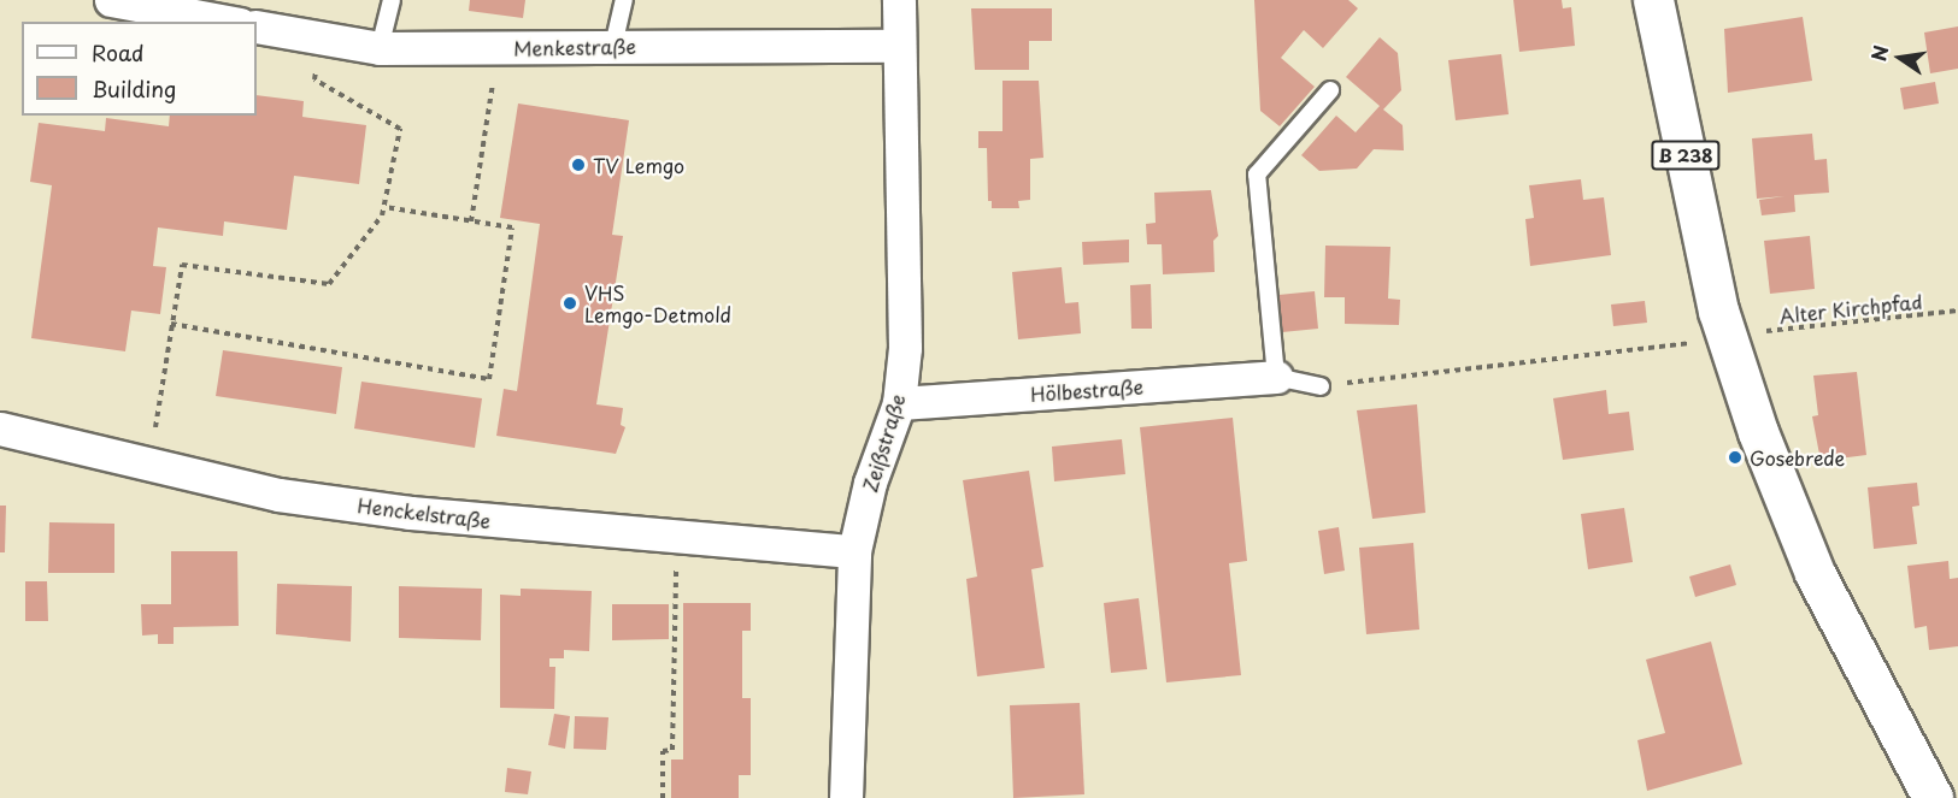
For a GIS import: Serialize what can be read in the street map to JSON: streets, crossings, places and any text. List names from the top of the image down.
{
  "streets": {
    "main road": ["B 238"],
    "street": [
      "Menkestraße",
      "Hölbestraße",
      "Zeißstraße",
      "Henckelstraße"
    ],
    "path": ["Alter Kirchpfad"]
  },
  "crossings": [
    ["Menkestraße", "Zeißstraße"],
    ["Hölbestraße", "Zeißstraße"],
    ["Zeißstraße", "Henckelstraße"]
  ],
  "places": ["TV Lemgo", "VHS Lemgo-Detmold", "Gosebrede"],
  "legend": ["Road", "Building"],
  "north": "left"
}
